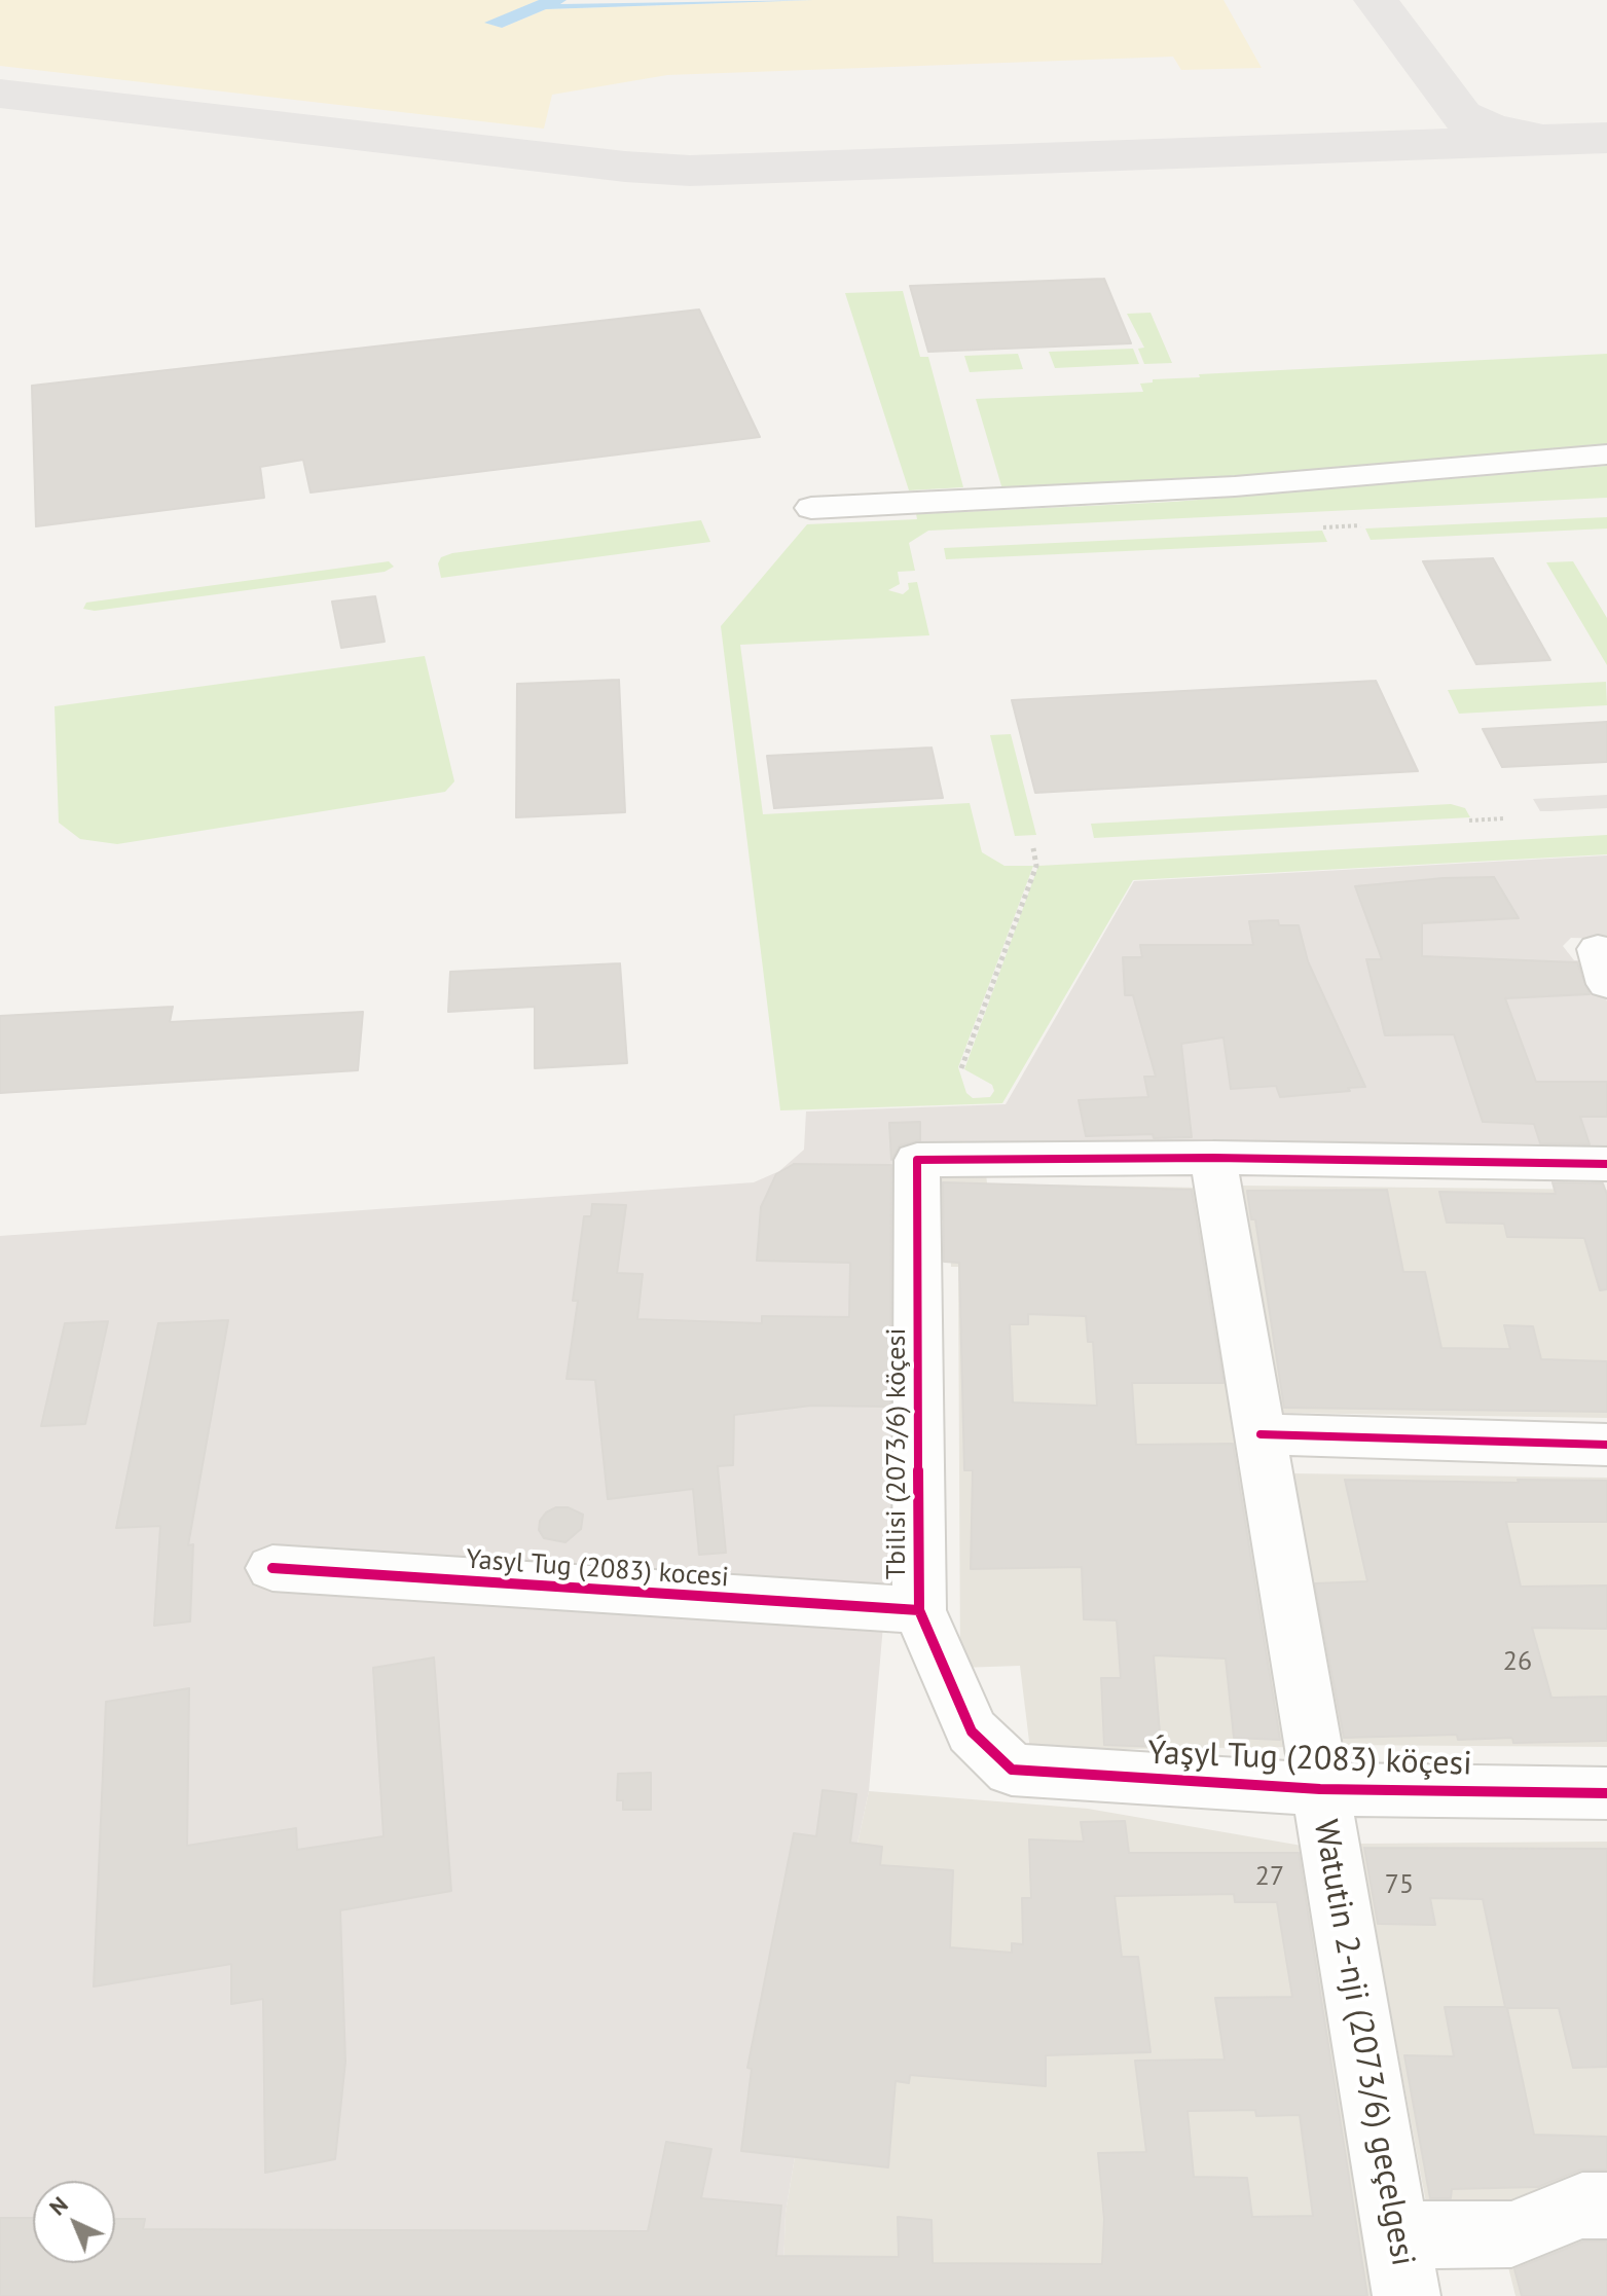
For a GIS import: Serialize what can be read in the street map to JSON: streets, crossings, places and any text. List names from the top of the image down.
{
  "streets": {
    "street": [
      "Tbilisi (2073/6) köçesi",
      "Yasyl Tug (2083) kocesi",
      "Ýaşyl Tug (2083) köçesi",
      "Watutin 2-nji (2073/6) geçelgesi"
    ]
  },
  "crossings": [
    ["Tbilisi (2073/6) köçesi", "Yasyl Tug (2083) kocesi"],
    ["Tbilisi (2073/6) köçesi", "Ýaşyl Tug (2083) köçesi"],
    ["Tbilisi (2073/6) köçesi", "Watutin 2-nji (2073/6) geçelgesi"],
    ["Ýaşyl Tug (2083) köçesi", "Watutin 2-nji (2073/6) geçelgesi"]
  ],
  "house_numbers": ["26", "27", "75"],
  "north": "top left"
}
